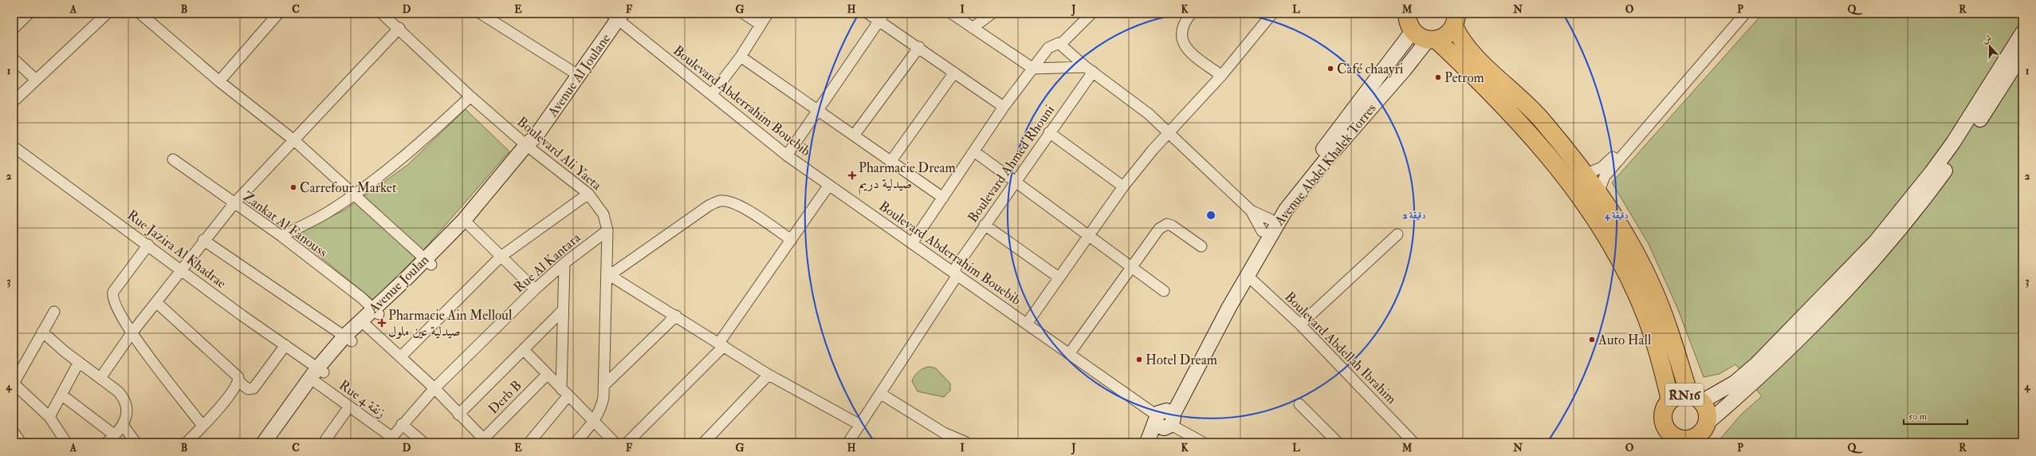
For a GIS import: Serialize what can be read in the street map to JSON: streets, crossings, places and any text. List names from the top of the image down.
{
  "streets": {
    "highway": ["RN16"],
    "street": [
      "Avenue Al Joulane",
      "Boulevard Abderrahim Bouebib",
      "Boulevard Ali Yaeta",
      "Boulevard Ahmed Rhouni",
      "Avenue Abdel Khalek Torres",
      "Zankat Al Fanouss",
      "Rue Jazira Al Khadrae",
      "Rue Al Kantara",
      "Avenue Joulan",
      "Boulevard Abdellah Ibrahim",
      "Derb B",
      "Rue 4 زنقة"
    ]
  },
  "crossings": [
    ["Avenue Al Joulane", "Boulevard Abderrahim Bouebib"],
    ["Avenue Al Joulane", "Boulevard Ali Yaeta"],
    ["Avenue Al Joulane", "Avenue Joulan"],
    ["Boulevard Abderrahim Bouebib", "Boulevard Ahmed Rhouni"],
    ["Boulevard Abderrahim Bouebib", "Avenue Abdel Khalek Torres"],
    ["Boulevard Ali Yaeta", "Rue Al Kantara"],
    ["Boulevard Ali Yaeta", "Avenue Joulan"],
    ["Avenue Abdel Khalek Torres", "Boulevard Abdellah Ibrahim"],
    ["Avenue Abdel Khalek Torres", "RN16"],
    ["Zankat Al Fanouss", "Avenue Joulan"],
    ["Rue Jazira Al Khadrae", "Avenue Joulan"],
    ["Rue Jazira Al Khadrae", "Rue 4 زنقة"],
    ["Rue Al Kantara", "Rue 4 زنقة"],
    ["Avenue Joulan", "Rue 4 زنقة"]
  ],
  "places": {
    "other": [
      "Café chaayri",
      "Petrom",
      "Carrefour Market",
      "Auto Hall",
      "Hotel Dream"
    ],
    "health": ["Pharmacie Dream صيدلية دريم", "Pharmacie Ain Melloul صيدلية عين ملول"]
  },
  "scale_bar": "50 m",
  "north": "top",
  "grid": {
    "columns": [
      "A",
      "B",
      "C",
      "D",
      "E",
      "F",
      "G",
      "H",
      "I",
      "J",
      "K",
      "L",
      "M",
      "N",
      "O",
      "P",
      "Q",
      "R"
    ],
    "rows": [
      "1",
      "2",
      "3",
      "4"
    ]
  },
  "rings": ["2 دقيقة", "4 دقيقة"]
}
